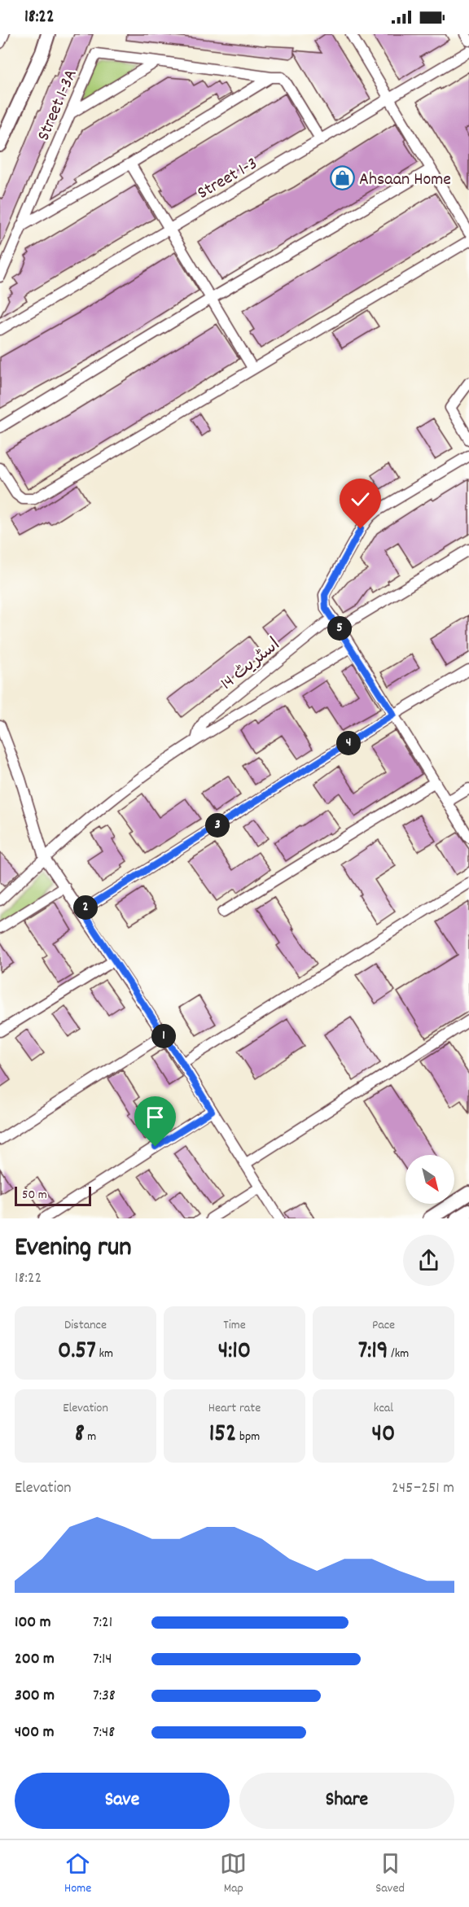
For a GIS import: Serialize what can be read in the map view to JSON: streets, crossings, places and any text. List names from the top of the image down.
{
  "streets": {
    "street": ["Street 1-3A", "Street 1-3", "اسٹریٹ 14"]
  },
  "places": {
    "shop": ["Ahsaan Home"]
  },
  "scale_bar": "50 m",
  "north": "bottom right",
  "page": {
    "status": "18:22",
    "pins": [
      "5",
      "4",
      "3",
      "2",
      "1"
    ],
    "scale": "50 m",
    "heading": ["Evening run", "18:22"],
    "stats": [
      ["Distance", "0.57 km"],
      ["Time", "4:10"],
      ["Pace", "7:19 /km"],
      ["Elevation", "8 m"],
      ["Heart rate", "152 bpm"],
      ["kcal", "40"]
    ],
    "chart": ["Elevation", "245–251 m"],
    "list": [
      {
        "name": "100 m",
        "note": "7:21"
      },
      {
        "name": "200 m",
        "note": "7:14"
      },
      {
        "name": "300 m",
        "note": "7:38"
      },
      {
        "name": "400 m",
        "note": "7:48"
      }
    ],
    "buttons": ["Save", "Share"],
    "tabs": ["Home", "Map", "Saved"]
  }
}
